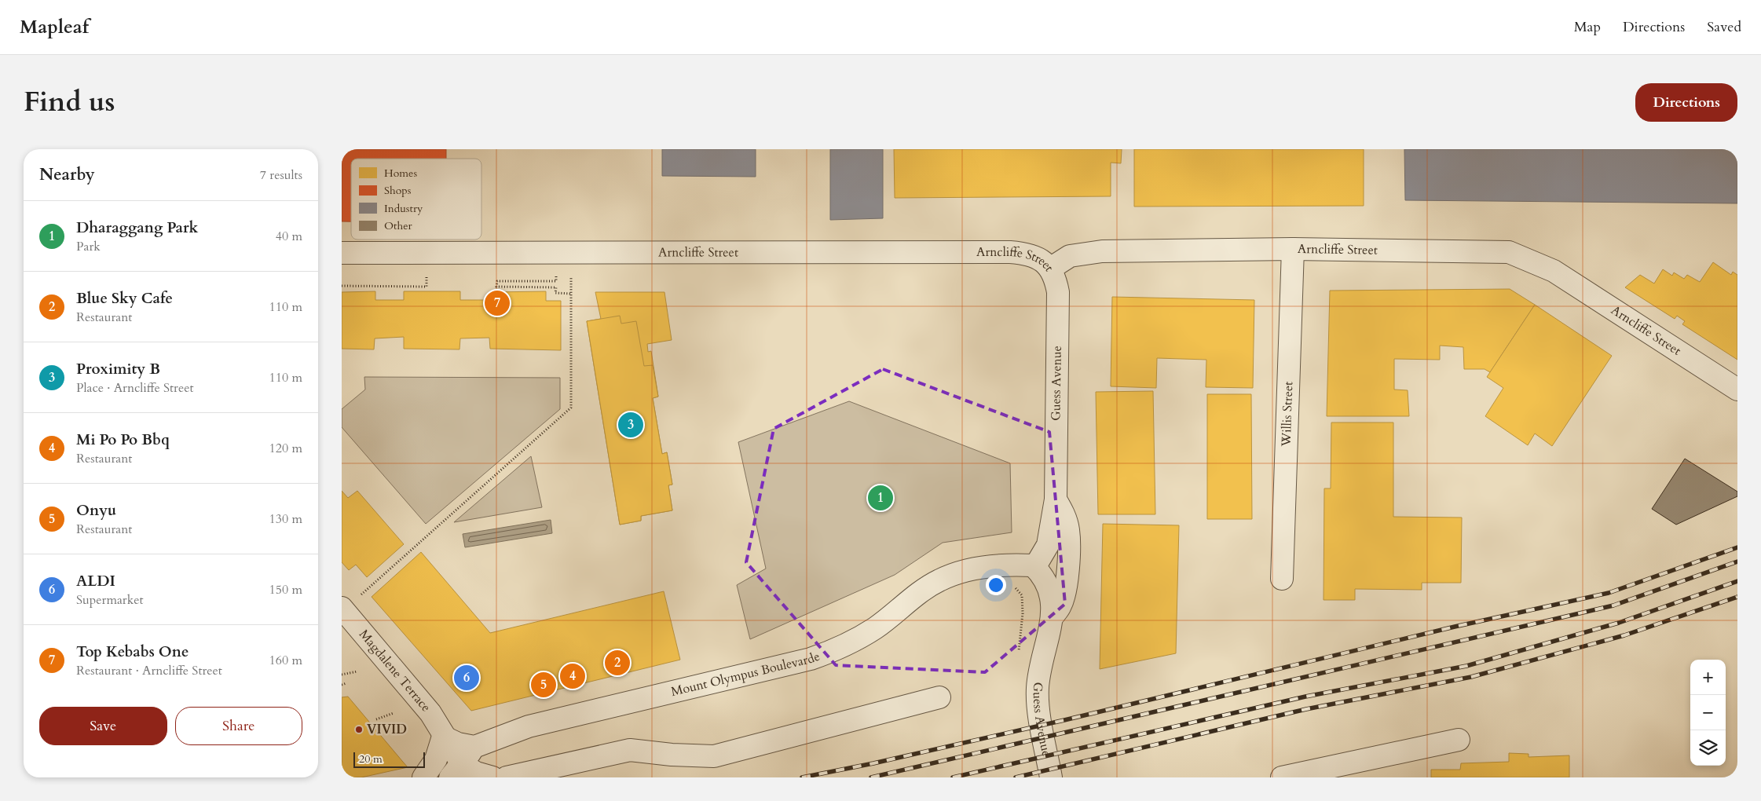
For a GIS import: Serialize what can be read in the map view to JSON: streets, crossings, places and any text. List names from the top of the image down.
{
  "streets": {
    "street": [
      "Arncliffe Street",
      "Guess Avenue",
      "Willis Street",
      "Magdalene Terrace",
      "Mount Olympus Boulevarde"
    ]
  },
  "crossings": [
    ["Arncliffe Street", "Guess Avenue"],
    ["Arncliffe Street", "Willis Street"],
    ["Guess Avenue", "Mount Olympus Boulevarde"]
  ],
  "places": ["VIVID"],
  "legend": [
    "Homes",
    "Shops",
    "Industry",
    "Other"
  ],
  "scale_bar": "20 m",
  "page": {
    "header": "Mapleaf",
    "nav": ["Map", "Directions", "Saved"],
    "title": "Find us",
    "buttons": [
      "Directions",
      ["Save", "Share"]
    ],
    "heading": ["Nearby", "7 results"],
    "list": [
      {
        "mark": "1",
        "name": "Dharaggang Park",
        "note": "Park",
        "value": "40 m"
      },
      {
        "mark": "2",
        "name": "Blue Sky Cafe",
        "note": "Restaurant",
        "value": "110 m"
      },
      {
        "mark": "3",
        "name": "Proximity B",
        "note": "Place · Arncliffe Street",
        "value": "110 m"
      },
      {
        "mark": "4",
        "name": "Mi Po Po Bbq",
        "note": "Restaurant",
        "value": "120 m"
      },
      {
        "mark": "5",
        "name": "Onyu",
        "note": "Restaurant",
        "value": "130 m"
      },
      {
        "mark": "6",
        "name": "ALDI",
        "note": "Supermarket",
        "value": "150 m"
      },
      {
        "mark": "7",
        "name": "Top Kebabs One",
        "note": "Restaurant · Arncliffe Street",
        "value": "160 m"
      }
    ],
    "pins": [
      "7",
      "3",
      "1",
      "2",
      "4",
      "6",
      "5"
    ],
    "map_buttons": ["+", "−"],
    "scale": "20 m"
  }
}
